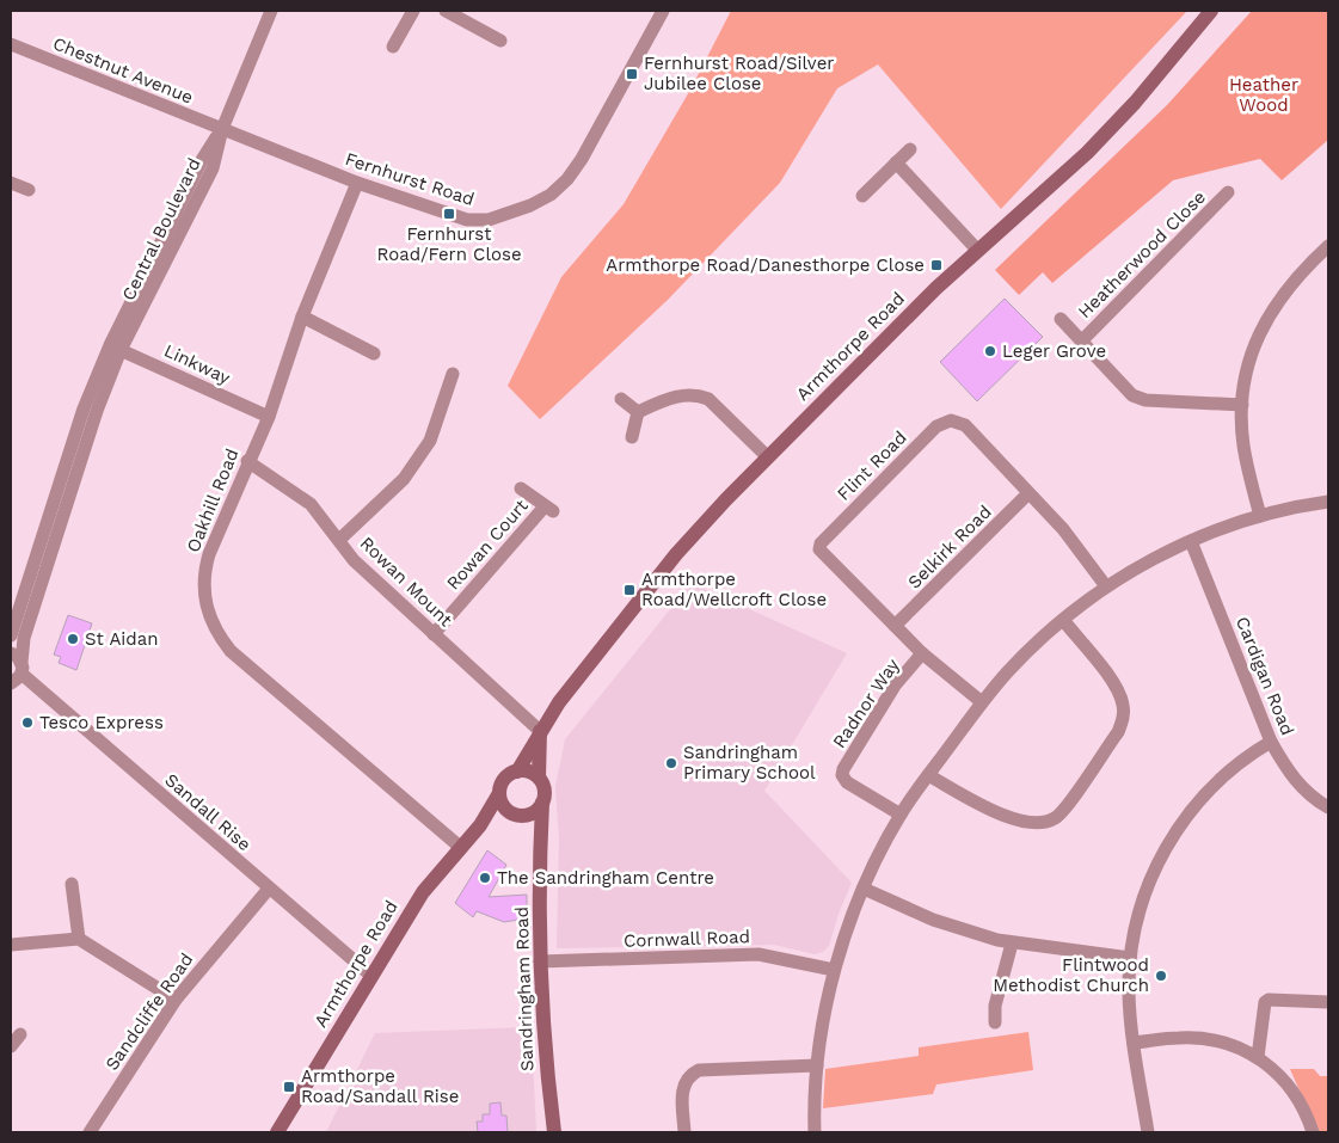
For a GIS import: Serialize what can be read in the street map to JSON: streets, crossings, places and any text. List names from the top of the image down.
{
  "streets": {
    "street": [
      "Chestnut Avenue",
      "Fernhurst Road",
      "Central Boulevard",
      "Heatherwood Close",
      "Armthorpe Road",
      "Linkway",
      "Flint Road",
      "Oakhill Road",
      "Rowan Court",
      "Selkirk Road",
      "Rowan Mount",
      "Cardigan Road",
      "Radnor Way",
      "Sandall Rise",
      "Cornwall Road",
      "Sandringham Road",
      "Sandcliffe Road"
    ]
  },
  "crossings": [
    ["Chestnut Avenue", "Fernhurst Road"],
    ["Chestnut Avenue", "Central Boulevard"],
    ["Fernhurst Road", "Central Boulevard"],
    ["Fernhurst Road", "Oakhill Road"],
    ["Central Boulevard", "Linkway"],
    ["Central Boulevard", "Sandall Rise"],
    ["Armthorpe Road", "Oakhill Road"],
    ["Armthorpe Road", "Rowan Mount"],
    ["Armthorpe Road", "Sandall Rise"],
    ["Armthorpe Road", "Sandringham Road"],
    ["Linkway", "Oakhill Road"],
    ["Flint Road", "Selkirk Road"],
    ["Flint Road", "Radnor Way"],
    ["Oakhill Road", "Rowan Mount"],
    ["Rowan Court", "Rowan Mount"],
    ["Sandall Rise", "Sandcliffe Road"],
    ["Cornwall Road", "Sandringham Road"]
  ],
  "parks": ["Heather Wood"],
  "places": {
    "transit": [
      "Fernhurst Road/Silver Jubilee Close",
      "Fernhurst Road/Fern Close",
      "Armthorpe Road/Danesthorpe Close",
      "Armthorpe Road/Wellcroft Close",
      "Armthorpe Road/Sandall Rise"
    ],
    "other": [
      "Leger Grove",
      "St Aidan",
      "Tesco Express",
      "Sandringham Primary School",
      "The Sandringham Centre",
      "Flintwood Methodist Church"
    ]
  }
}
